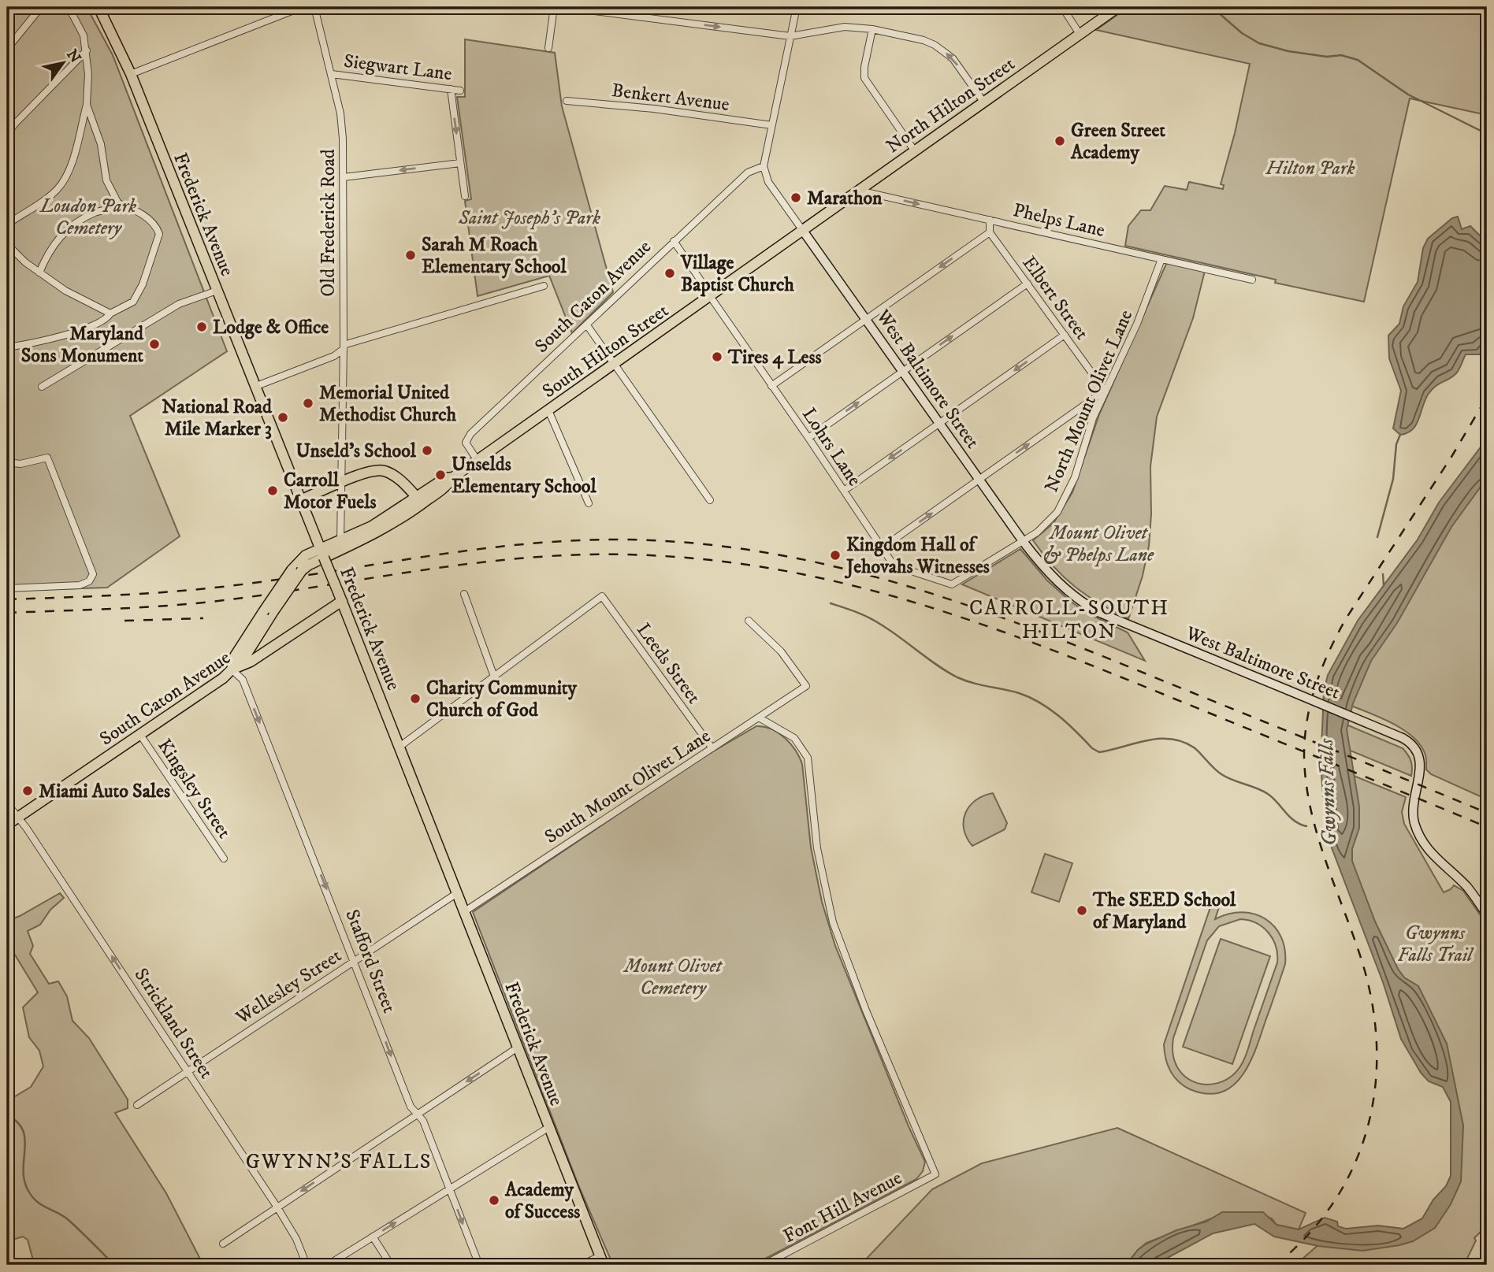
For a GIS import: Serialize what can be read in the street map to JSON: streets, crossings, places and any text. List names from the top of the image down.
{
  "streets": {
    "main road": [
      "North Hilton Street",
      "Frederick Avenue",
      "South Caton Avenue",
      "South Hilton Street",
      "West Baltimore Street"
    ],
    "street": [
      "Siegwart Lane",
      "Benkert Avenue",
      "Phelps Lane",
      "Old Frederick Road",
      "Elbert Street",
      "North Mount Olivet Lane",
      "Lohrs Lane",
      "Leeds Street",
      "South Mount Olivet Lane",
      "Kingsley Street",
      "Stafford Street",
      "Wellesley Street",
      "Strickland Street",
      "Font Hill Avenue"
    ]
  },
  "crossings": [
    ["Siegwart Lane", "Old Frederick Road"],
    ["North Hilton Street", "Phelps Lane"],
    ["North Hilton Street", "South Hilton Street"],
    ["North Hilton Street", "West Baltimore Street"],
    ["Frederick Avenue", "South Caton Avenue"],
    ["Frederick Avenue", "South Hilton Street"],
    ["Frederick Avenue", "South Mount Olivet Lane"],
    ["Frederick Avenue", "Wellesley Street"],
    ["Phelps Lane", "North Mount Olivet Lane"],
    ["Old Frederick Road", "South Hilton Street"],
    ["South Caton Avenue", "South Hilton Street"],
    ["South Caton Avenue", "West Baltimore Street"],
    ["South Caton Avenue", "Lohrs Lane"],
    ["South Caton Avenue", "Kingsley Street"],
    ["South Caton Avenue", "Stafford Street"],
    ["South Caton Avenue", "Strickland Street"],
    ["Elbert Street", "North Mount Olivet Lane"],
    ["South Hilton Street", "West Baltimore Street"],
    ["South Hilton Street", "Lohrs Lane"],
    ["South Hilton Street", "Stafford Street"],
    ["West Baltimore Street", "North Mount Olivet Lane"],
    ["West Baltimore Street", "Lohrs Lane"],
    ["North Mount Olivet Lane", "Lohrs Lane"],
    ["Leeds Street", "South Mount Olivet Lane"],
    ["South Mount Olivet Lane", "Font Hill Avenue"],
    ["Stafford Street", "Wellesley Street"],
    ["Wellesley Street", "Strickland Street"]
  ],
  "one_way": ["Stafford Street", "Strickland Street"],
  "districts": ["CARROLL-SOUTH HILTON", "GWYNN'S FALLS"],
  "water": ["Gwynns Falls"],
  "parks": [
    "Hilton Park",
    "Loudon Park Cemetery",
    "Saint Joseph's Park",
    "Mount Olivet & Phelps Lane",
    "Gwynns Falls Trail",
    "Mount Olivet Cemetery"
  ],
  "places": [
    "Green Street Academy",
    "Marathon",
    "Sarah M Roach Elementary School",
    "Village Baptist Church",
    "Lodge & Office",
    "Maryland Sons Monument",
    "Tires 4 Less",
    "Memorial United Methodist Church",
    "National Road Mile Marker 3",
    "Unseld's School",
    "Unselds Elementary School",
    "Carroll Motor Fuels",
    "Kingdom Hall of Jehovahs Witnesses",
    "Charity Community Church of God",
    "Miami Auto Sales",
    "The SEED School of Maryland",
    "Academy of Success"
  ],
  "north": "top right"
}
